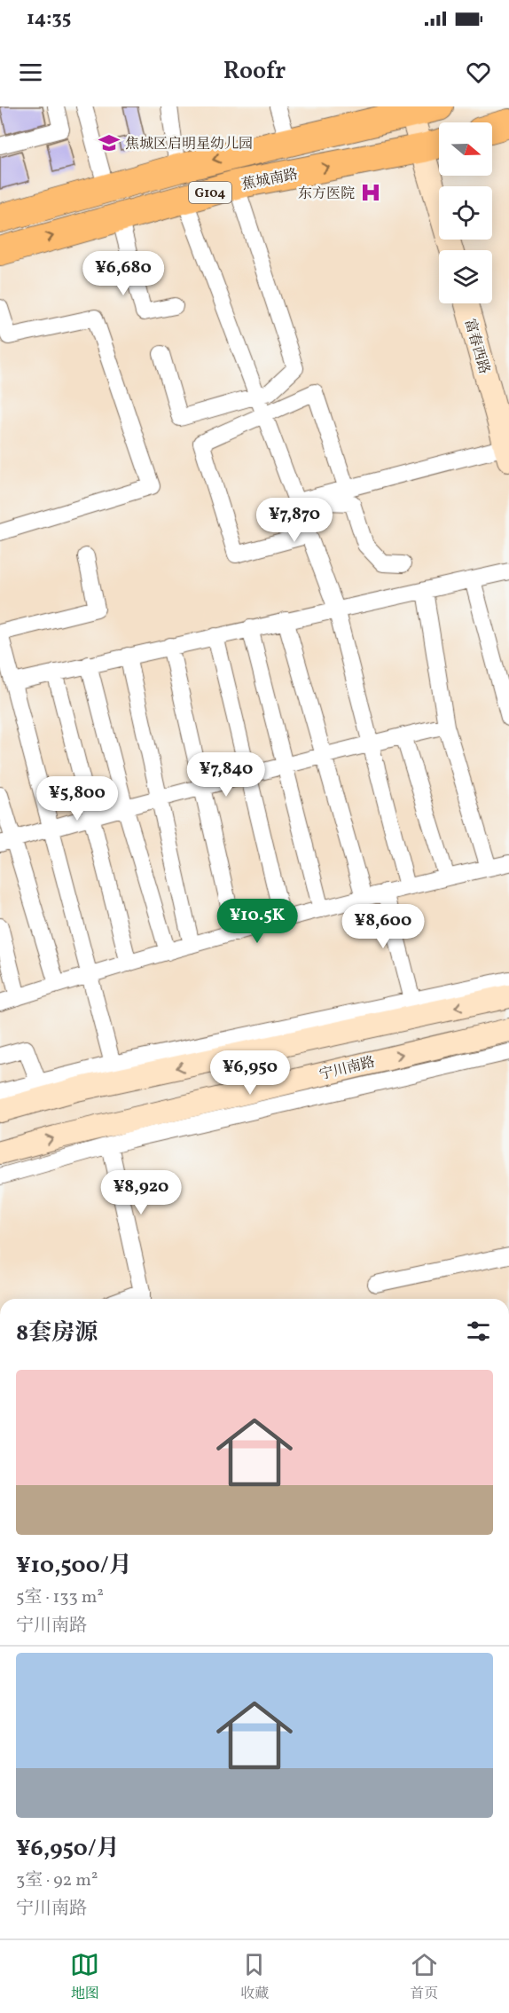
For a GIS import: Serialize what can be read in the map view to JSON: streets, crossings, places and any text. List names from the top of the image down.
{
  "streets": {
    "highway": ["蕉城南路", "G104"],
    "main road": ["富春西路", "宁川南路"]
  },
  "places": {
    "school or university": ["焦城区启明星幼儿园"],
    "hospital": ["东方医院"]
  },
  "north": "right",
  "page": {
    "status": "14:35",
    "header": "Roofr",
    "price": [
      "¥6,680",
      "¥7,870",
      "¥7,840",
      "¥5,800",
      "¥10.5K",
      "¥8,600",
      "¥6,950",
      "¥8,920"
    ],
    "heading": "8套房源",
    "list": [
      {
        "name": "¥10,500/月",
        "note": "5室 · 133 m² · 宁川南路"
      },
      {
        "name": "¥6,950/月",
        "note": "3室 · 92 m² · 宁川南路"
      }
    ],
    "tabs": ["地图", "收藏", "首页"]
  }
}
